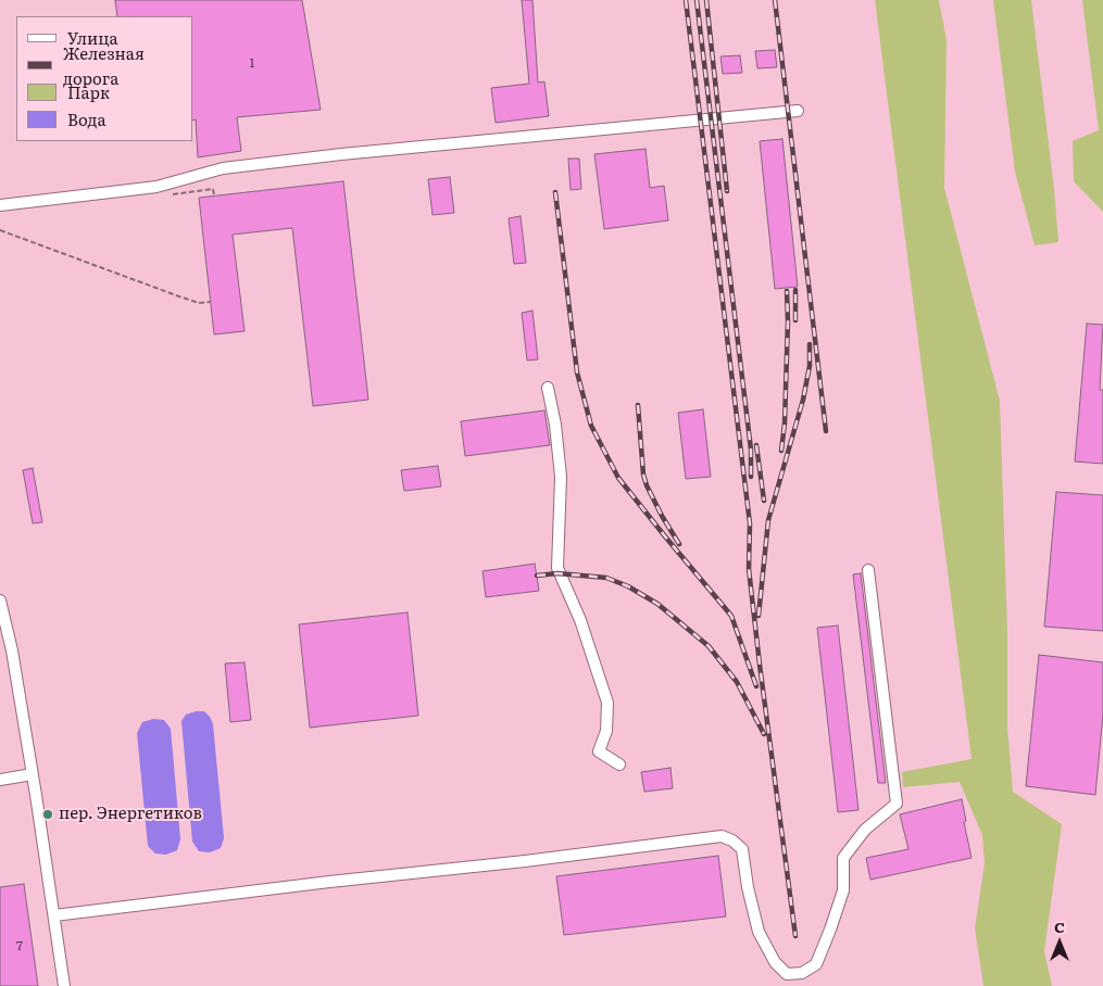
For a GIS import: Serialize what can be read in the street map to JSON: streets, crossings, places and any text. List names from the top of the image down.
{
  "places": ["пер. Энергетиков"],
  "house_numbers": ["1", "7"],
  "legend": [
    "Улица",
    "Железная дорога",
    "Парк",
    "Вода"
  ],
  "north": "top"
}
